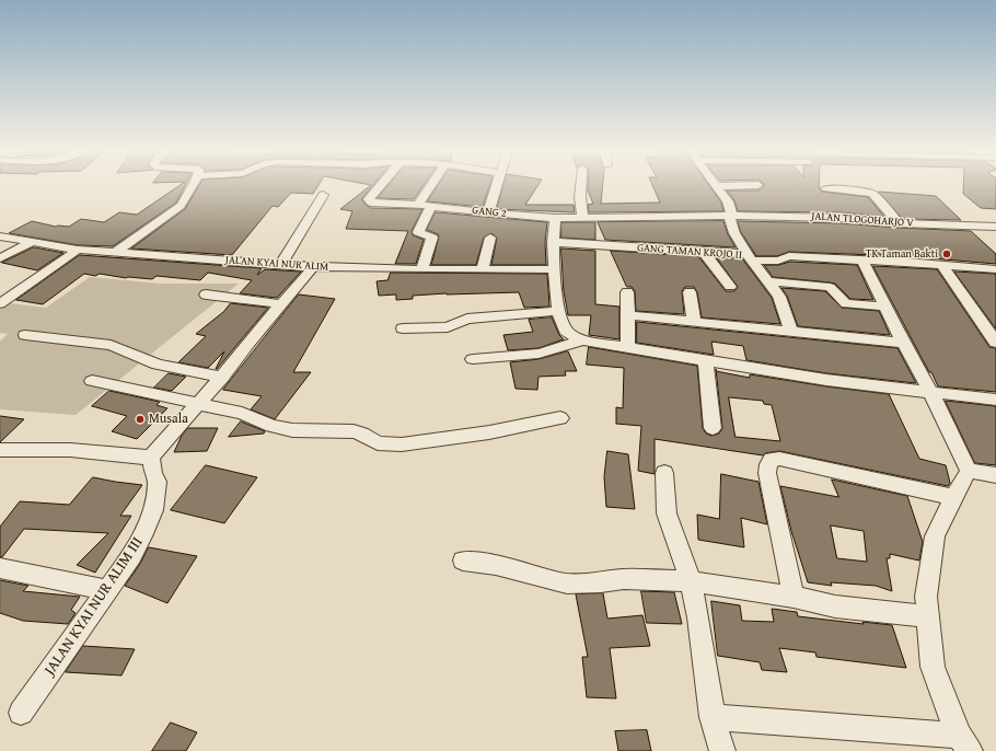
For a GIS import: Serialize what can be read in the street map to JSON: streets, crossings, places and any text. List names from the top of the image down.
{
  "streets": {
    "street": [
      "GANG 2",
      "JALAN TLOGOHARJO V",
      "GANG TAMAN KROJO II",
      "JALAN KYAI NUR ALIM",
      "JALAN KYAI NUR ALIM III"
    ]
  },
  "crossings": [
    ["GANG 2", "JALAN TLOGOHARJO V"]
  ],
  "places": ["TK Taman Bakti", "Musala"]
}
